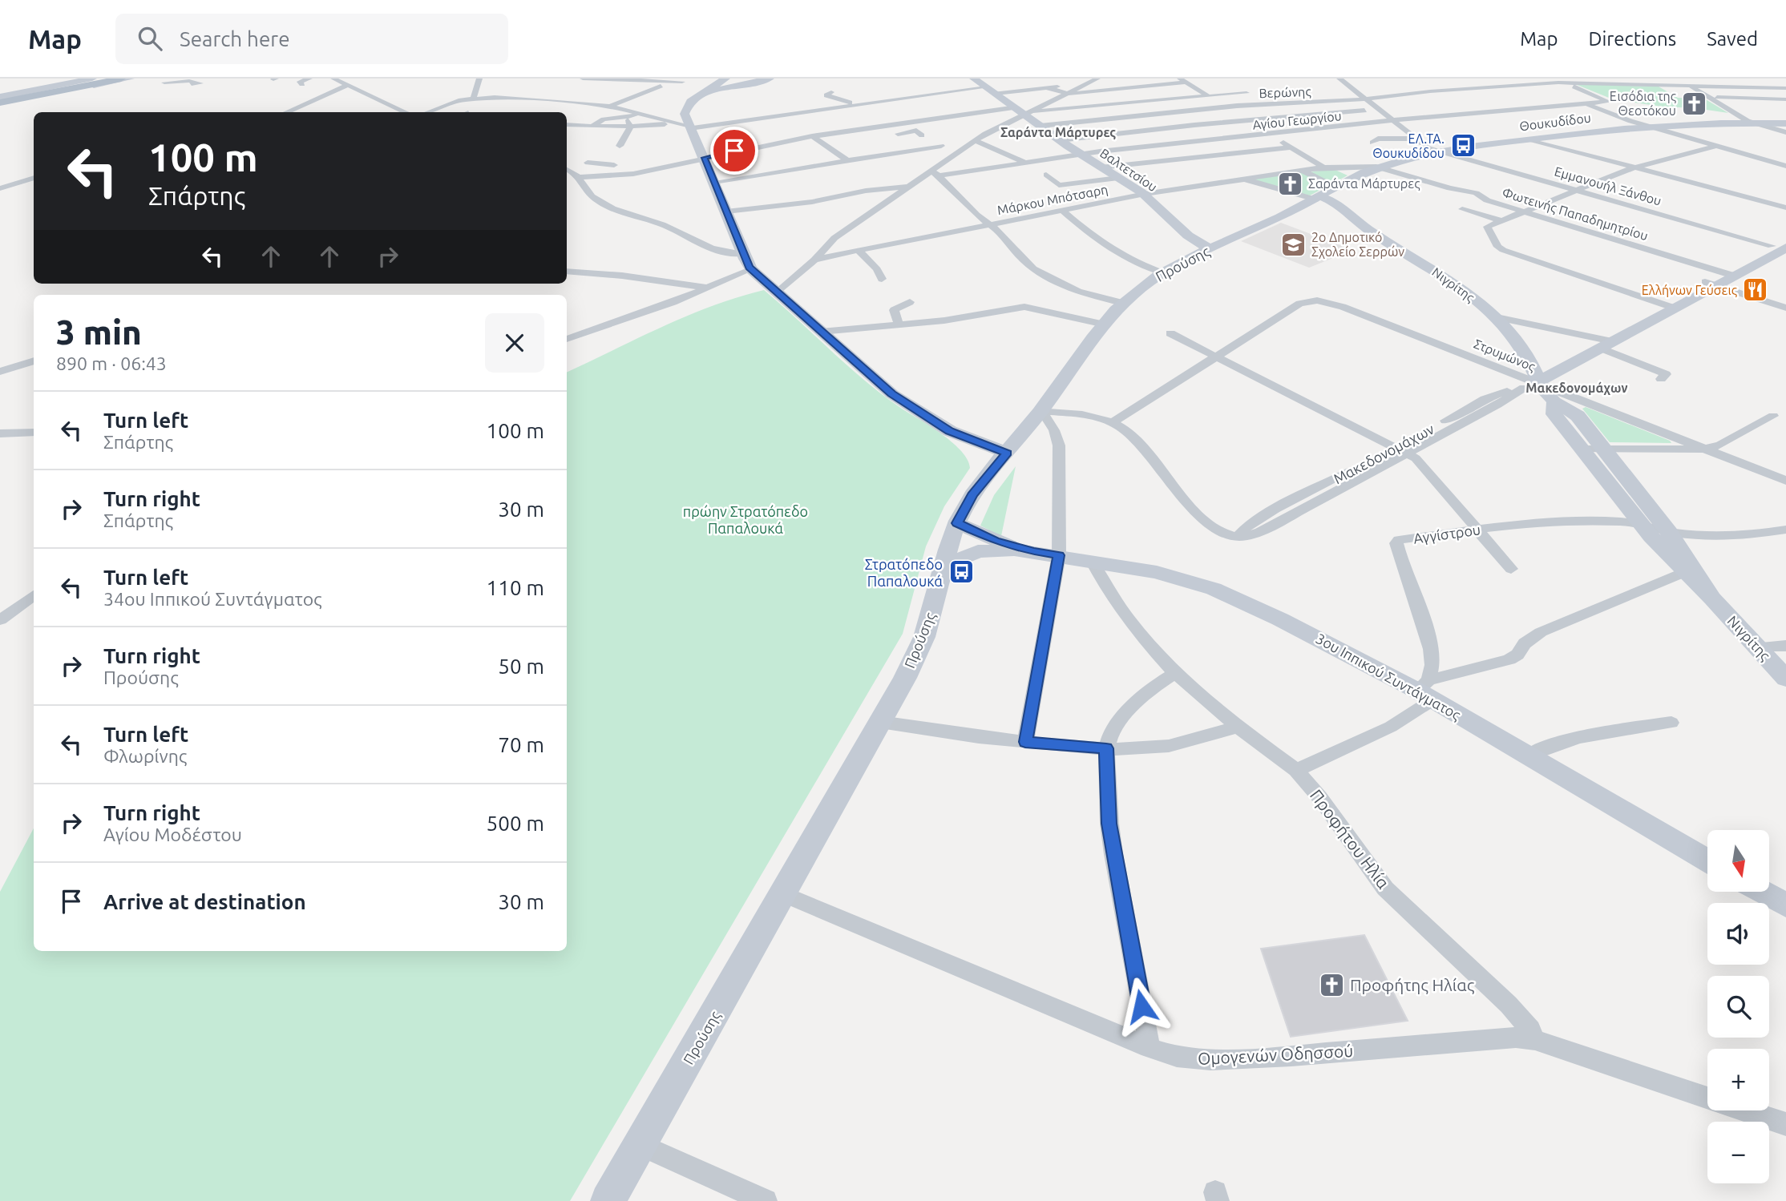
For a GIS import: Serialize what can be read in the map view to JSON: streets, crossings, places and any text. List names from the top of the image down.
{
  "streets": {
    "main road": [
      "Θουκυδίδου",
      "Βαλτετσίου",
      "Προύσης",
      "Νιγρίτης",
      "3ου Ιππικού Συντάγματος"
    ],
    "street": [
      "Βερώνης",
      "Αγίου Γεωργίου",
      "Εμμανουήλ Ξάνθου",
      "Μάρκου Μπότσαρη",
      "Φωτεινής Παπαδημητρίου",
      "Στρυμώνος",
      "Αγγίστρου",
      "Προφήτου Ηλία",
      "Ομογενών Οδησσού"
    ]
  },
  "crossings": [
    ["Βερώνης", "Αγίου Γεωργίου"],
    ["Βερώνης", "Βαλτετσίου"],
    ["Βερώνης", "Εμμανουήλ Ξάνθου"],
    ["Αγίου Γεωργίου", "Βαλτετσίου"],
    ["Αγίου Γεωργίου", "Εμμανουήλ Ξάνθου"],
    ["Θουκυδίδου", "Εμμανουήλ Ξάνθου"],
    ["Θουκυδίδου", "Μάρκου Μπότσαρη"],
    ["Θουκυδίδου", "Φωτεινής Παπαδημητρίου"],
    ["Θουκυδίδου", "Προύσης"],
    ["Βαλτετσίου", "Μάρκου Μπότσαρη"],
    ["Βαλτετσίου", "Προύσης"],
    ["Μάρκου Μπότσαρη", "Φωτεινής Παπαδημητρίου"],
    ["Προύσης", "Νιγρίτης"],
    ["Προύσης", "Ομογενών Οδησσού"],
    ["Νιγρίτης", "Στρυμώνος"],
    ["Νιγρίτης", "Αγγίστρου"],
    ["Αγγίστρου", "3ου Ιππικού Συντάγματος"],
    ["3ου Ιππικού Συντάγματος", "Προφήτου Ηλία"],
    ["Προφήτου Ηλία", "Ομογενών Οδησσού"]
  ],
  "districts": ["Σαράντα Μάρτυρες", "Μακεδονομάχων"],
  "parks": ["πρώην Στρατόπεδο Παπαλουκά"],
  "places": {
    "church": ["Εισόδια της Θεοτόκου", "Σαράντα Μάρτυρες", "Προφήτης Ηλίας"],
    "bus stop": ["ΕΛ.ΤΑ. Θουκυδίδου", "Στρατόπεδο Παπαλουκά"],
    "school or university": ["2ο Δημοτικό Σχολείο Σερρών"],
    "restaurant": ["Ελλήνων Γεύσεις"]
  },
  "north": "bottom",
  "page": {
    "header": "Map",
    "search": "Search here",
    "nav": ["Map", "Directions", "Saved"],
    "turn": ["100 m", "Σπάρτης"],
    "heading": ["3 min", "890 m · 06:43"],
    "list": [
      {
        "name": "Turn left",
        "note": "Σπάρτης",
        "value": "100 m"
      },
      {
        "name": "Turn right",
        "note": "Σπάρτης",
        "value": "30 m"
      },
      {
        "name": "Turn left",
        "note": "34ου Ιππικού Συντάγματος",
        "value": "110 m"
      },
      {
        "name": "Turn right",
        "note": "Προύσης",
        "value": "50 m"
      },
      {
        "name": "Turn left",
        "note": "Φλωρίνης",
        "value": "70 m"
      },
      {
        "name": "Turn right",
        "note": "Αγίου Μοδέστου",
        "value": "500 m"
      },
      {
        "name": "Arrive at destination",
        "value": "30 m"
      }
    ],
    "map_buttons": ["+", "−"]
  }
}
